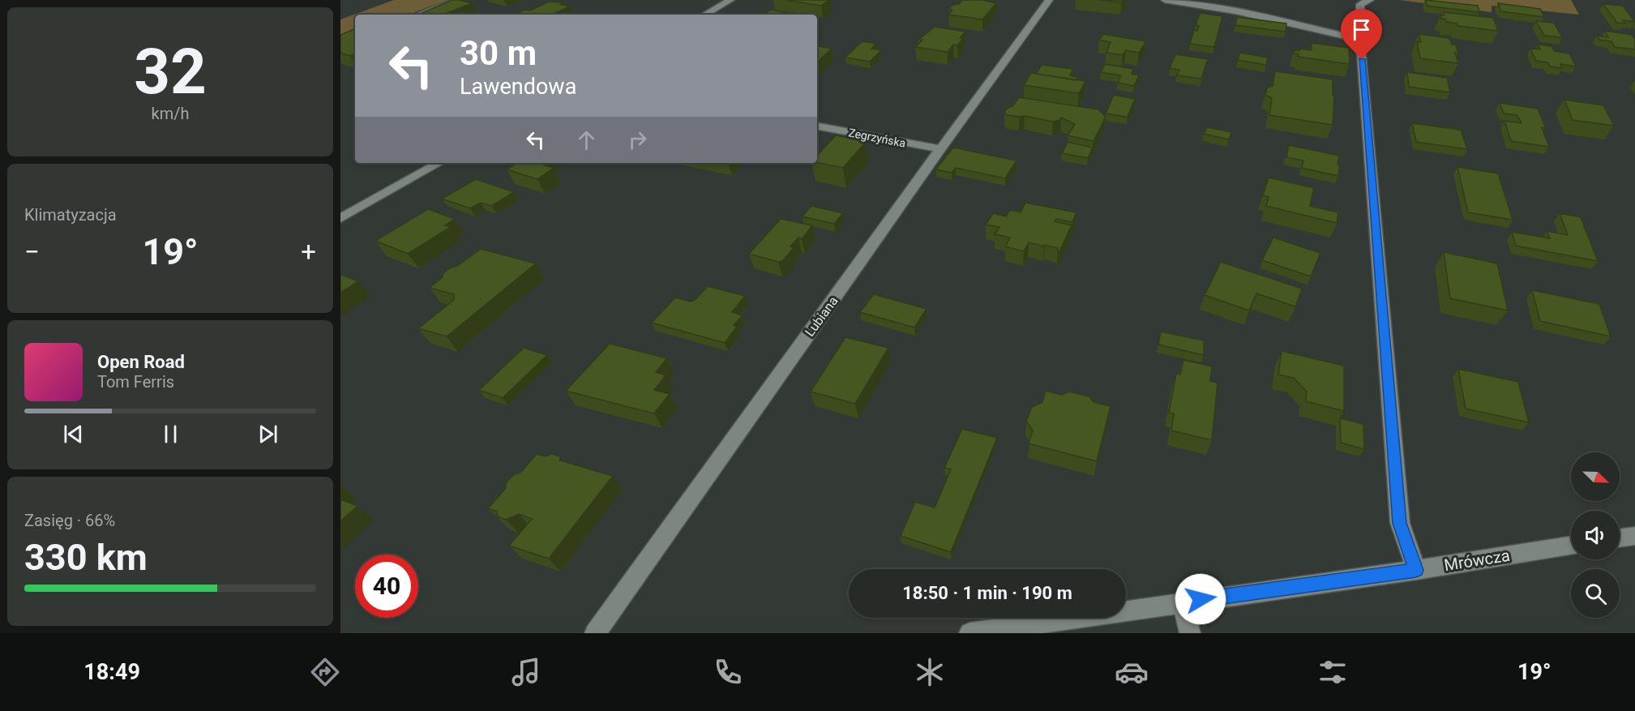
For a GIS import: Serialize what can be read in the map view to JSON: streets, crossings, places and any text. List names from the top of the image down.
{
  "streets": {
    "street": ["Zegrzyńska", "Lubiana", "Mrówcza"]
  },
  "crossings": [
    ["Zegrzyńska", "Lubiana"]
  ],
  "north": "bottom right",
  "page": {
    "tile": [
      ["32", "km/h"],
      "Klimatyzacja",
      ["Zasięg · 66%", "330 km"]
    ],
    "turn": ["30 m", "Lawendowa"],
    "heat": ["−", "19°", "+"],
    "song": ["Open Road", "Tom Ferris"],
    "limit": "40",
    "trip": "18:50 · 1 min · 190 m",
    "tabs": ["18:49", "19°"]
  }
}
